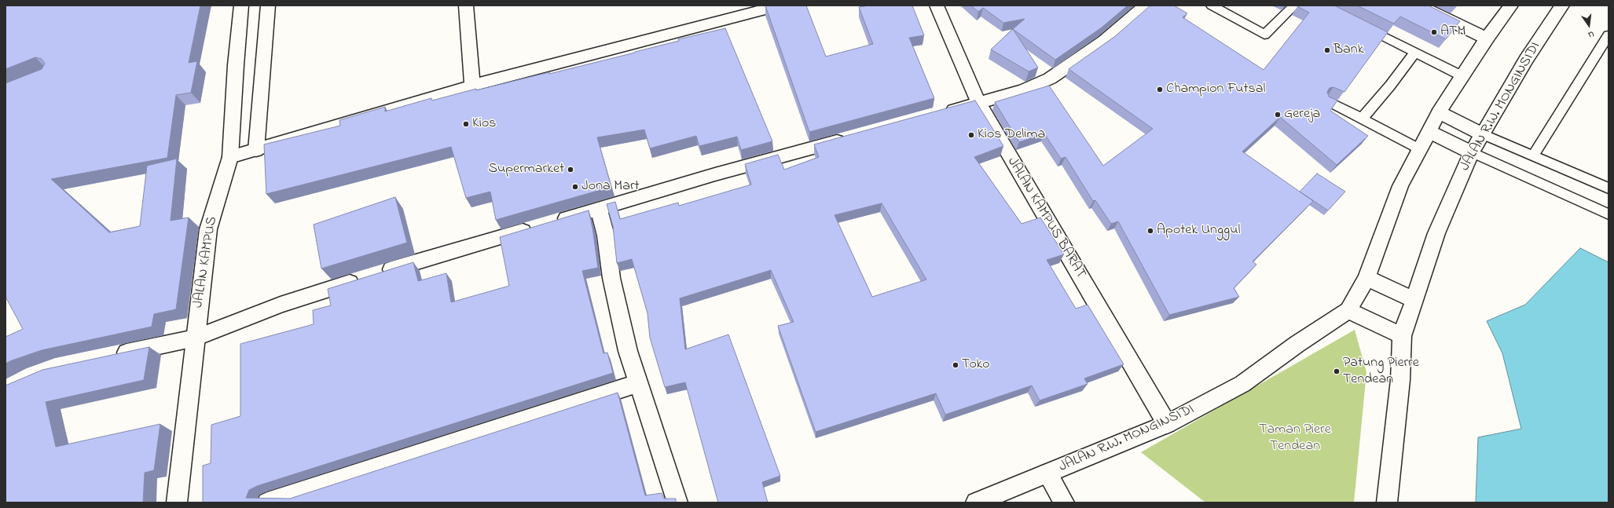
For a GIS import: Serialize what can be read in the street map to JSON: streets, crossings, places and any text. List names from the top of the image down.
{
  "streets": {
    "main road": ["JALAN R.W. MONGINSIDI", "JALAN KAMPUS BARAT", "JALAN KAMPUS"]
  },
  "crossings": [
    ["JALAN R.W. MONGINSIDI", "JALAN KAMPUS BARAT"]
  ],
  "parks": ["Taman Piere Tendean"],
  "places": [
    "ATM",
    "Bank",
    "Champion Futsal",
    "Gereja",
    "Kios",
    "Kios Delima",
    "Supermarket",
    "Jona Mart",
    "Apotek Unggul",
    "Toko",
    "Patung Pierre Tendean"
  ],
  "north": "bottom"
}
